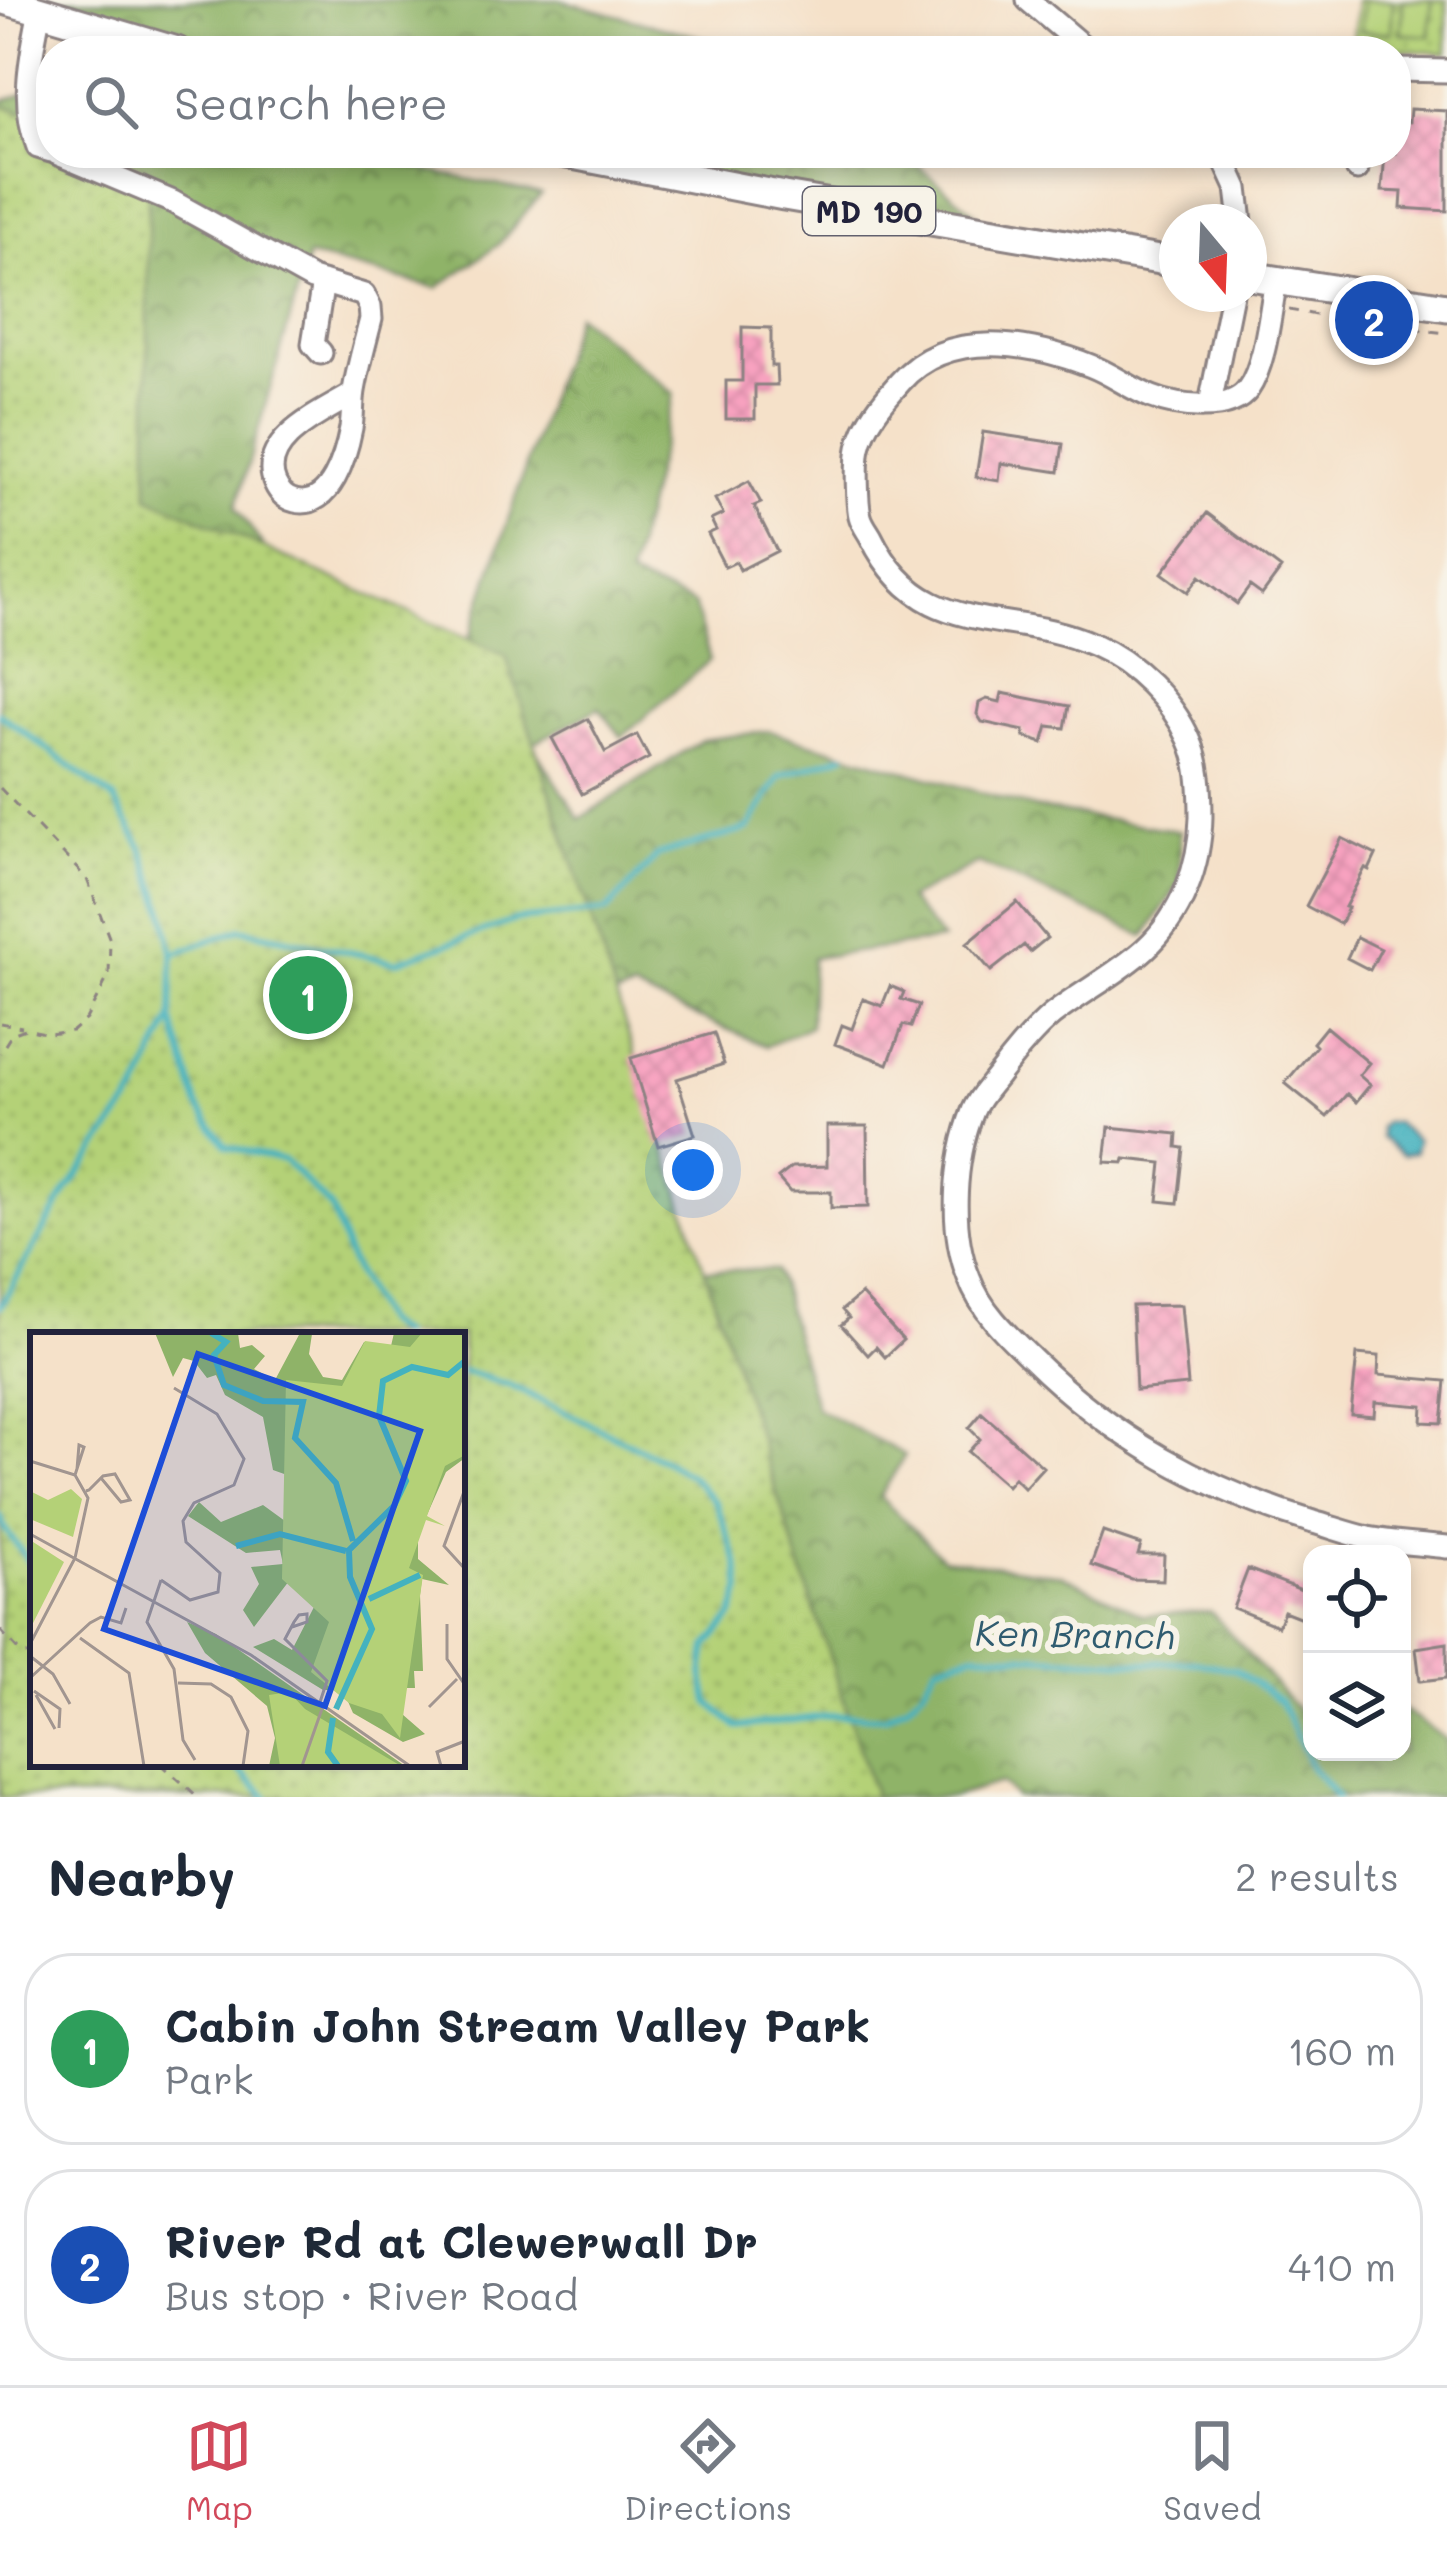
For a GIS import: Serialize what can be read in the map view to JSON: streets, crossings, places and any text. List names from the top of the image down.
{
  "streets": {
    "main road": ["MD 190"]
  },
  "water": ["Ken Branch"],
  "north": "bottom",
  "page": {
    "search": "Search here",
    "pins": ["2", "1"],
    "heading": ["Nearby", "2 results"],
    "list": [
      {
        "mark": "1",
        "name": "Cabin John Stream Valley Park",
        "note": "Park",
        "value": "160 m"
      },
      {
        "mark": "2",
        "name": "River Rd at Clewerwall Dr",
        "note": "Bus stop · River Road",
        "value": "410 m"
      }
    ],
    "nav": ["Map", "Directions", "Saved"]
  }
}
